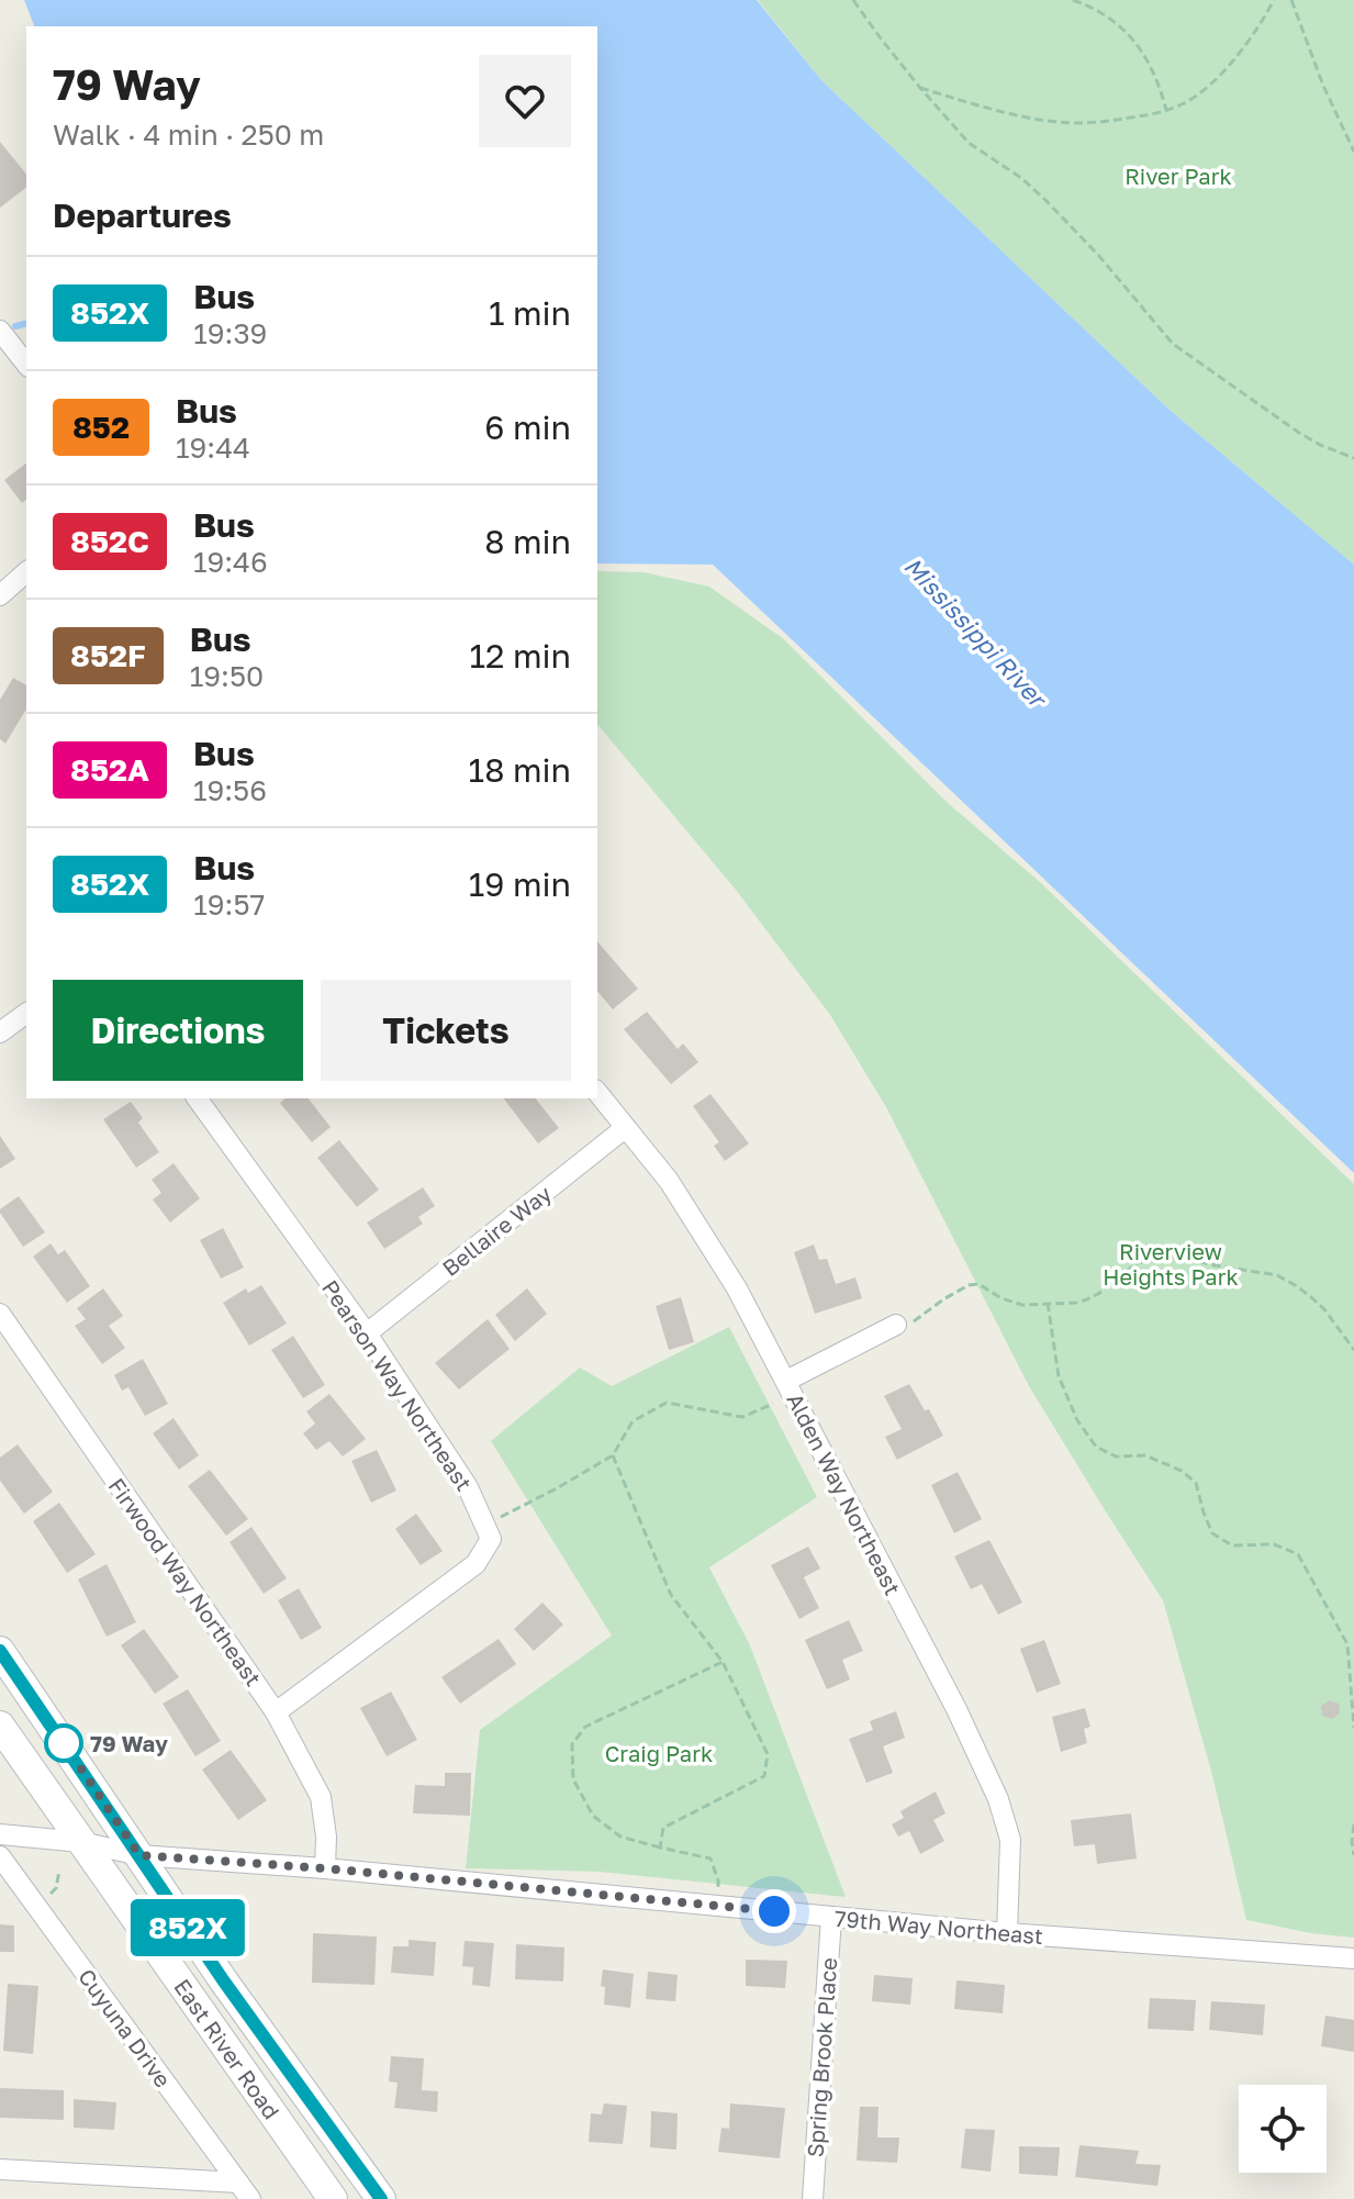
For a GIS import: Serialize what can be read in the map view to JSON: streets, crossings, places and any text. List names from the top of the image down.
{
  "streets": {
    "main road": ["East River Road"],
    "street": [
      "Bellaire Way",
      "Pearson Way Northeast",
      "Alden Way Northeast",
      "Firwood Way Northeast",
      "79th Way Northeast",
      "Cuyuna Drive",
      "Spring Brook Place"
    ]
  },
  "crossings": [
    ["Bellaire Way", "Pearson Way Northeast"],
    ["Bellaire Way", "Alden Way Northeast"],
    ["Alden Way Northeast", "79th Way Northeast"],
    ["Firwood Way Northeast", "79th Way Northeast"],
    ["79th Way Northeast", "East River Road"],
    ["79th Way Northeast", "Spring Brook Place"]
  ],
  "water": ["Mississippi River"],
  "parks": ["River Park", "Riverview Heights Park", "Craig Park"],
  "places": ["79 Way"],
  "lines": ["bus line 852X"],
  "page": {
    "on_map": "852X",
    "heading": [
      ["79 Way", "Walk · 4 min · 250 m"],
      "Departures"
    ],
    "list": [
      {
        "mark": "852X",
        "name": "Bus",
        "note": "19:39",
        "value": "1 min"
      },
      {
        "mark": "852",
        "name": "Bus",
        "note": "19:44",
        "value": "6 min"
      },
      {
        "mark": "852C",
        "name": "Bus",
        "note": "19:46",
        "value": "8 min"
      },
      {
        "mark": "852F",
        "name": "Bus",
        "note": "19:50",
        "value": "12 min"
      },
      {
        "mark": "852A",
        "name": "Bus",
        "note": "19:56",
        "value": "18 min"
      },
      {
        "mark": "852X",
        "name": "Bus",
        "note": "19:57",
        "value": "19 min"
      }
    ],
    "buttons": ["Directions", "Tickets"]
  }
}
